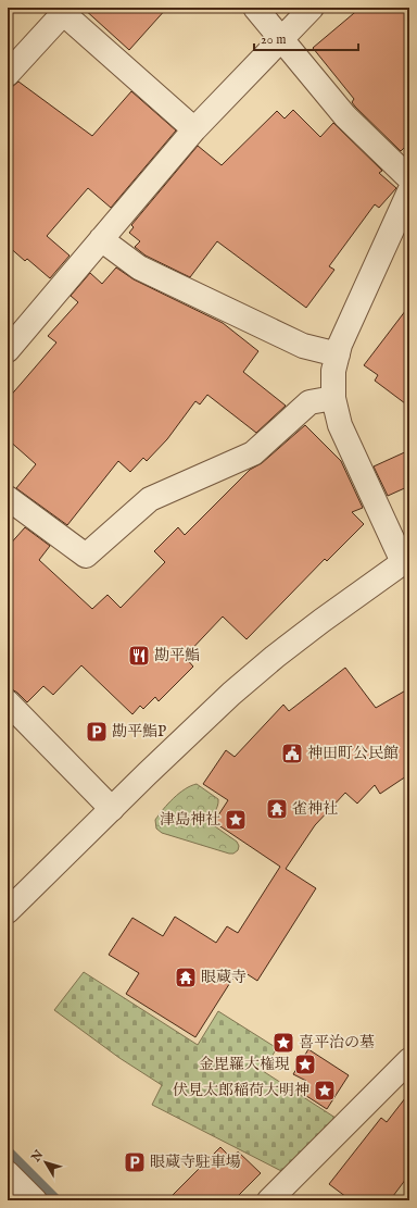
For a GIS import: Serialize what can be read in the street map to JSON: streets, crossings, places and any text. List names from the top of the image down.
{
  "places": {
    "restaurant": ["勘平鮨"],
    "parking": ["勘平鮨P", "眼蔵寺駐車場"],
    "public building": ["神田町公民館"],
    "temple": ["雀神社", "眼蔵寺"],
    "place": [
      "津島神社",
      "喜平治の墓",
      "金毘羅大権現",
      "伏見太郎稲荷大明神"
    ]
  },
  "scale_bar": "20 m",
  "north": "top left"
}
